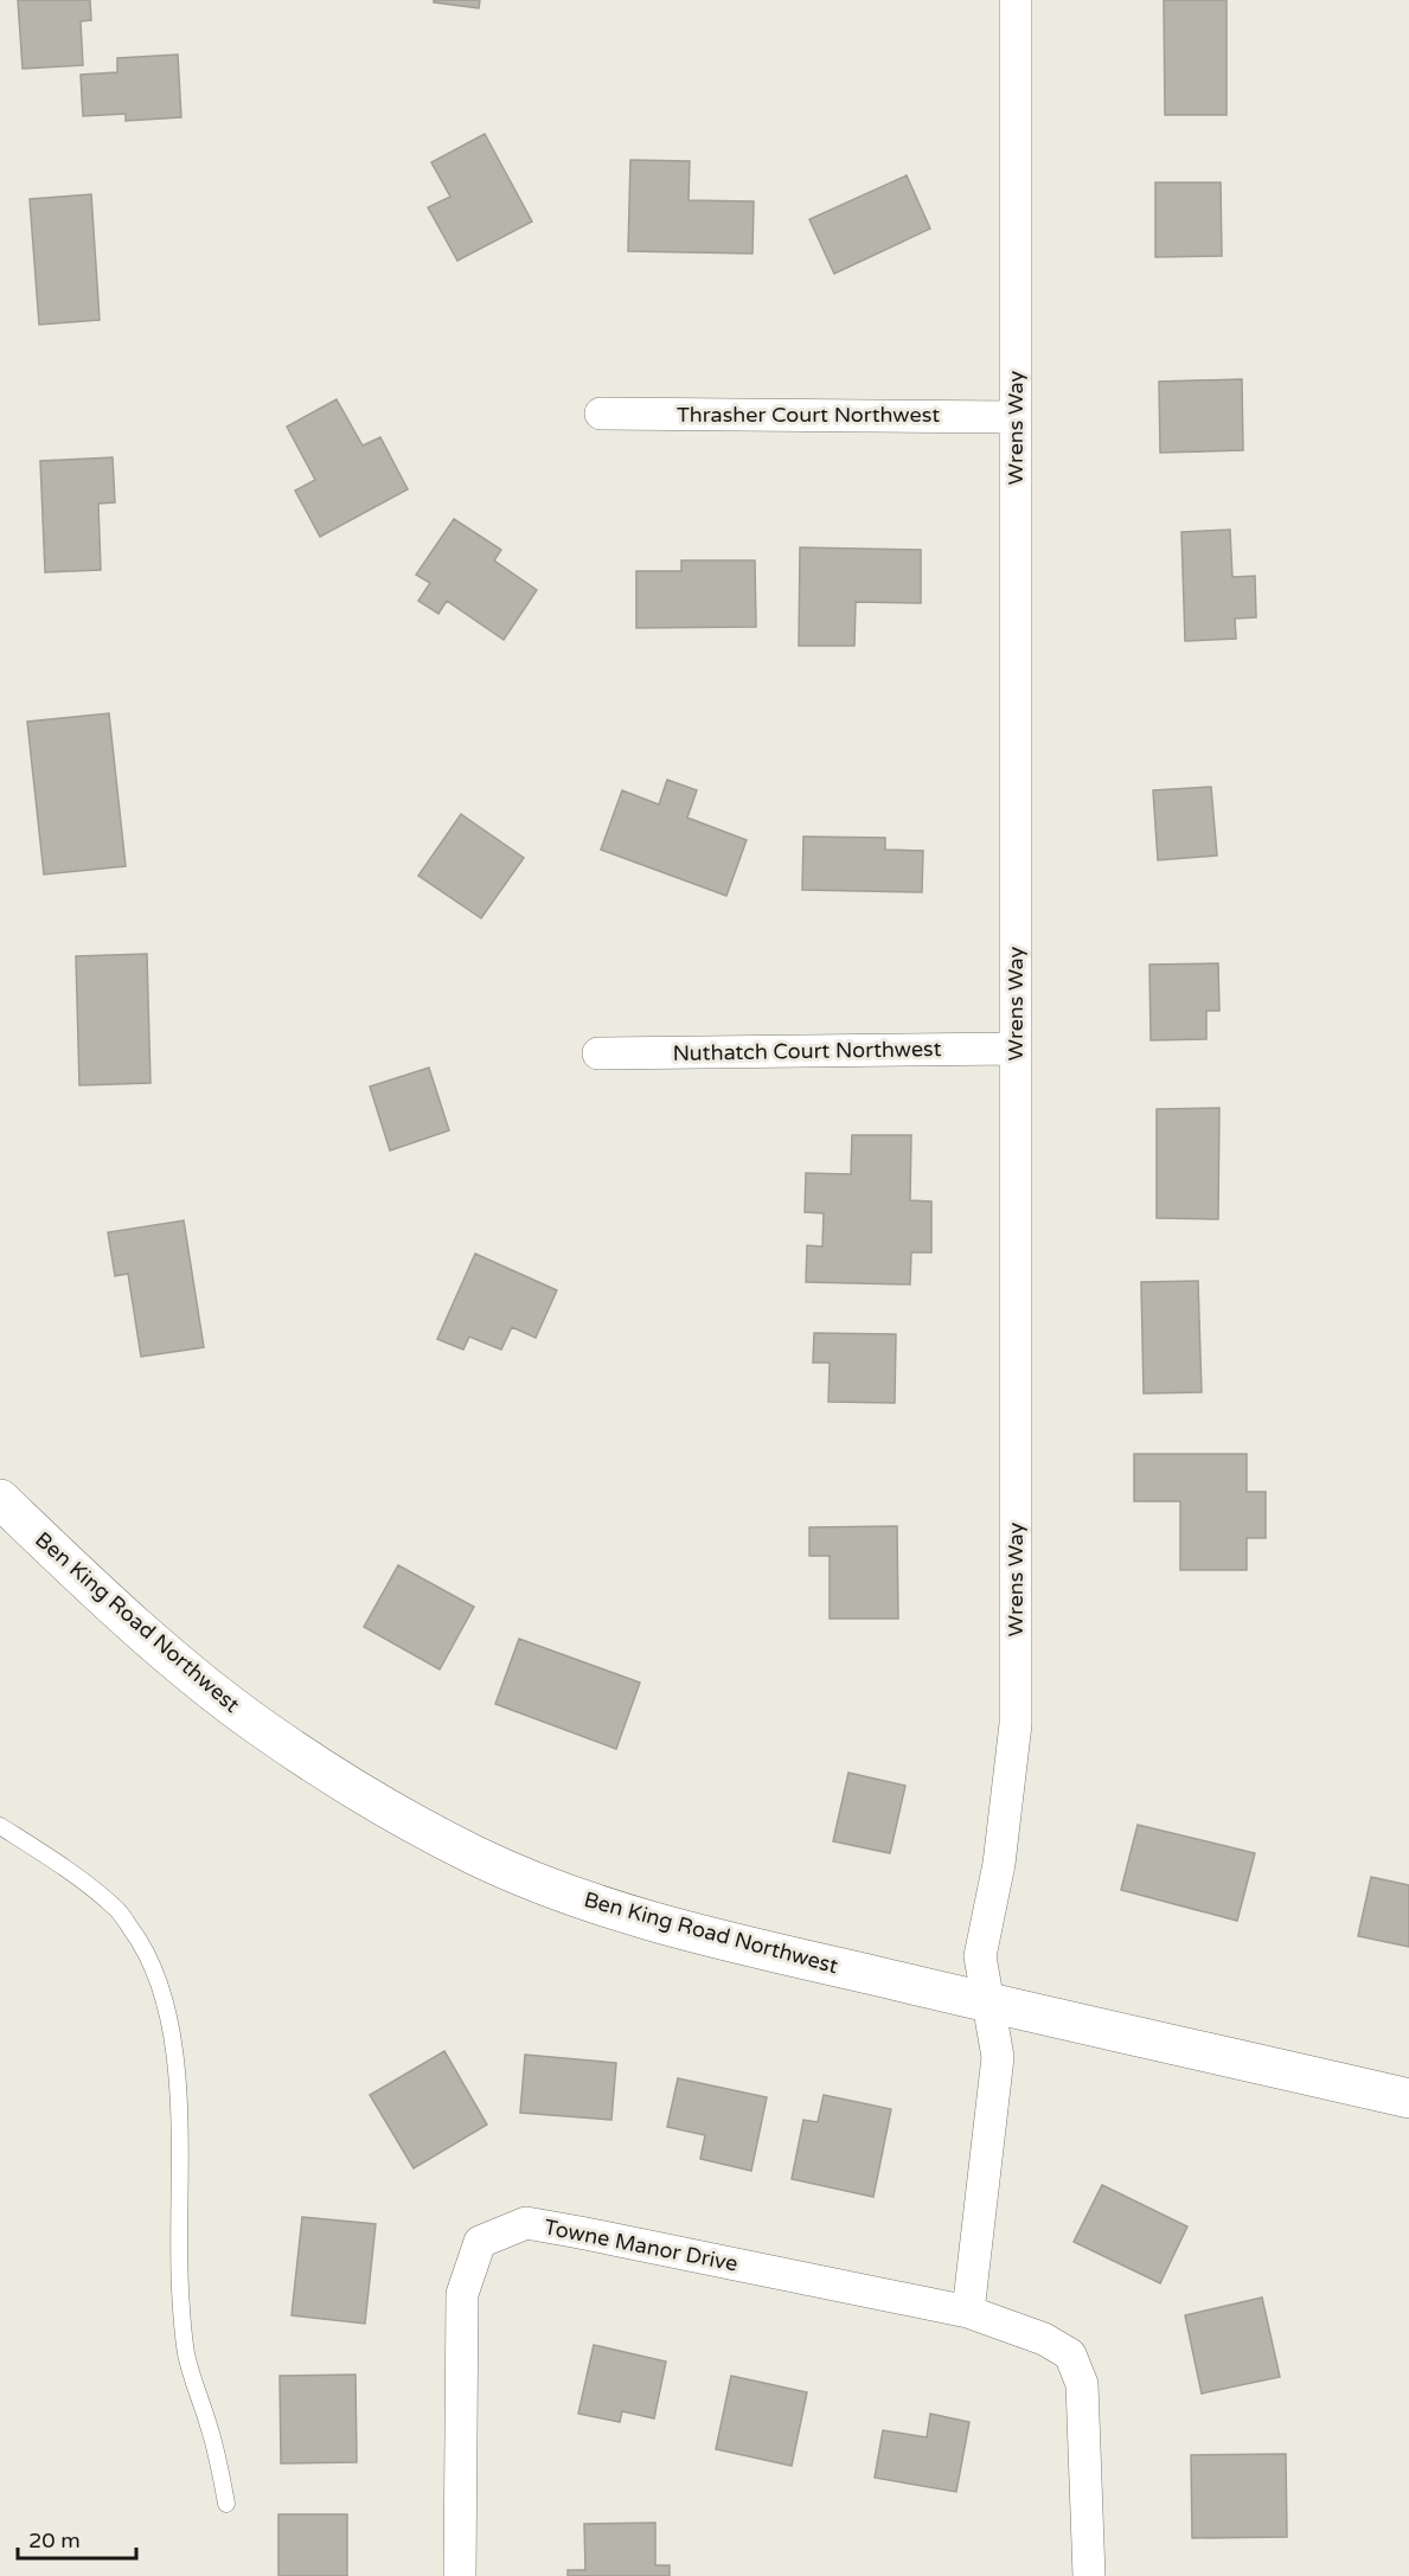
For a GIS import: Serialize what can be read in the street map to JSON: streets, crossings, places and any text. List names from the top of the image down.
{
  "streets": {
    "street": [
      "Thrasher Court Northwest",
      "Wrens Way",
      "Nuthatch Court Northwest",
      "Ben King Road Northwest",
      "Towne Manor Drive"
    ]
  },
  "crossings": [
    ["Thrasher Court Northwest", "Wrens Way"],
    ["Wrens Way", "Nuthatch Court Northwest"],
    ["Wrens Way", "Ben King Road Northwest"]
  ],
  "scale_bar": "20 m"
}
